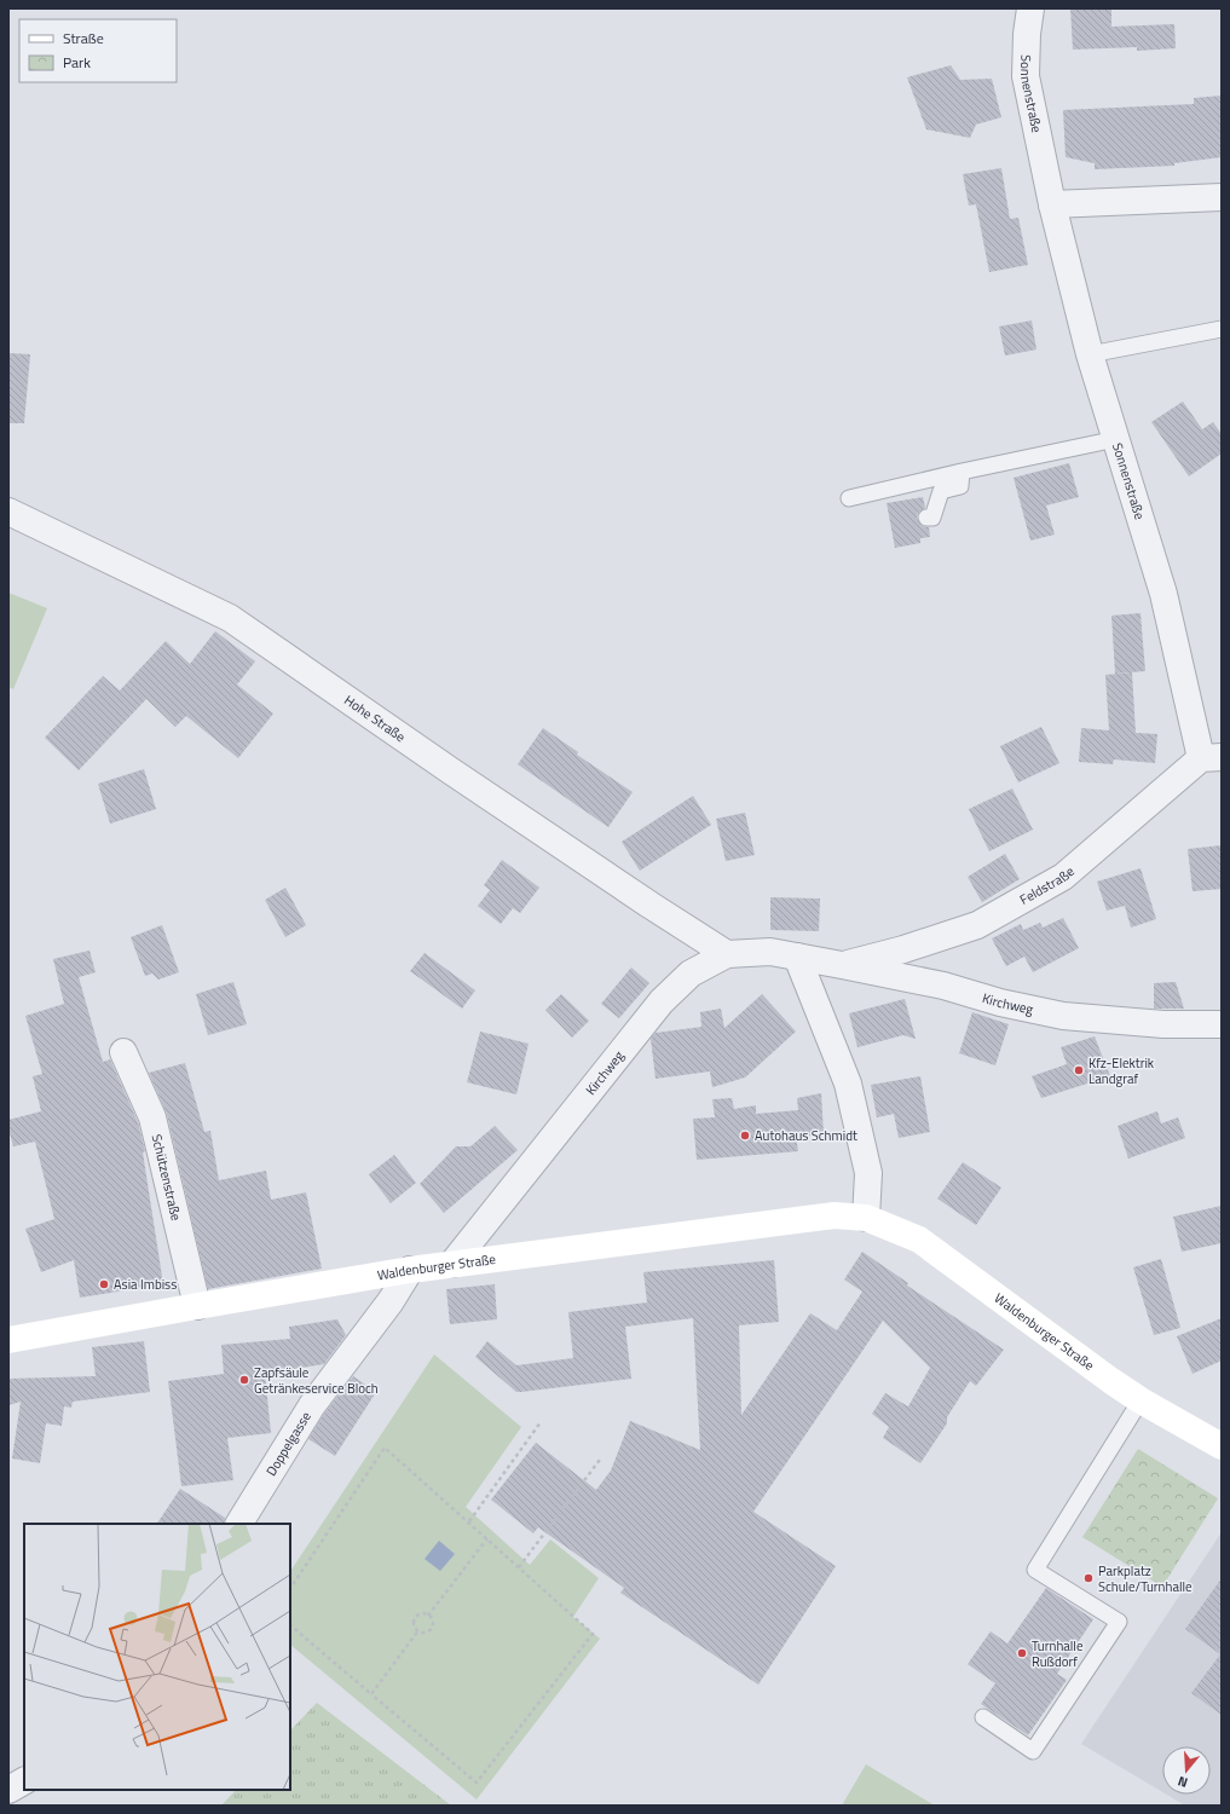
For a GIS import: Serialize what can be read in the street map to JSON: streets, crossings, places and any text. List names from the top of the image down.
{
  "streets": {
    "main road": ["Waldenburger Straße"],
    "street": [
      "Sonnenstraße",
      "Hohe Straße",
      "Feldstraße",
      "Kirchweg",
      "Schützenstraße",
      "Doppelgasse"
    ]
  },
  "crossings": [
    ["Sonnenstraße", "Feldstraße"],
    ["Hohe Straße", "Kirchweg"],
    ["Feldstraße", "Kirchweg"],
    ["Kirchweg", "Waldenburger Straße"],
    ["Schützenstraße", "Waldenburger Straße"],
    ["Waldenburger Straße", "Doppelgasse"]
  ],
  "places": [
    "Kfz-Elektrik Landgraf",
    "Autohaus Schmidt",
    "Asia Imbiss",
    "Zapfsäule Getränkeservice Bloch",
    "Parkplatz Schule/Turnhalle",
    "Turnhalle Rußdorf"
  ],
  "legend": ["Straße", "Park"],
  "north": "bottom"
}
